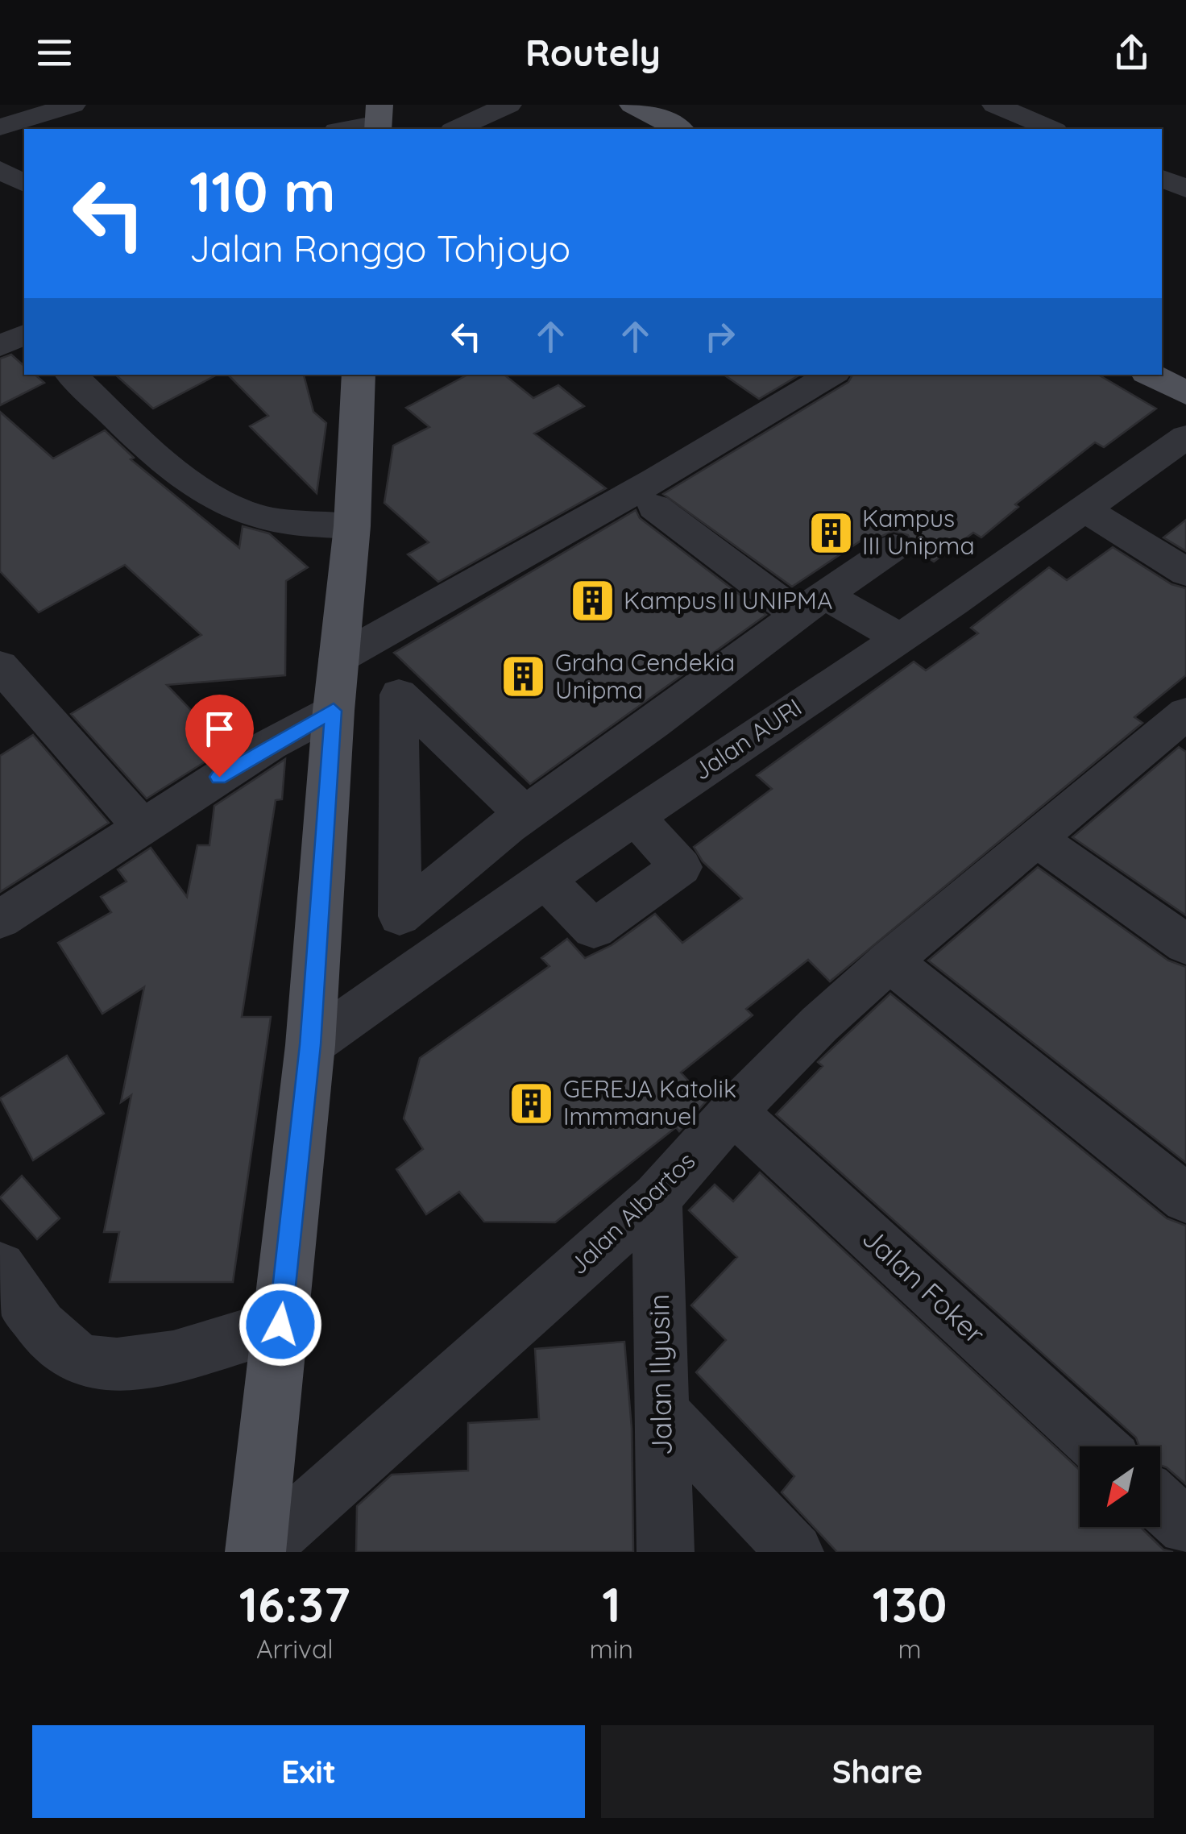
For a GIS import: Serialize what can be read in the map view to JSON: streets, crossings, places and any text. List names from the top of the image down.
{
  "streets": {
    "street": [
      "Jalan AURI",
      "Jalan Albartos",
      "Jalan Foker",
      "Jalan Ilyusin"
    ]
  },
  "crossings": [
    ["Jalan Albartos", "Jalan Foker"],
    ["Jalan Albartos", "Jalan Ilyusin"]
  ],
  "places": {
    "building": [
      "Kampus III Unipma",
      "Kampus II UNIPMA",
      "Graha Cendekia Unipma",
      "GEREJA Katolik Immmanuel"
    ]
  },
  "north": "bottom left",
  "page": {
    "header": "Routely",
    "turn": ["110 m", "Jalan Ronggo Tohjoyo"],
    "eta": [
      "16:37",
      "Arrival",
      "1",
      "min",
      "130",
      "m"
    ],
    "buttons": ["Exit", "Share"]
  }
}
